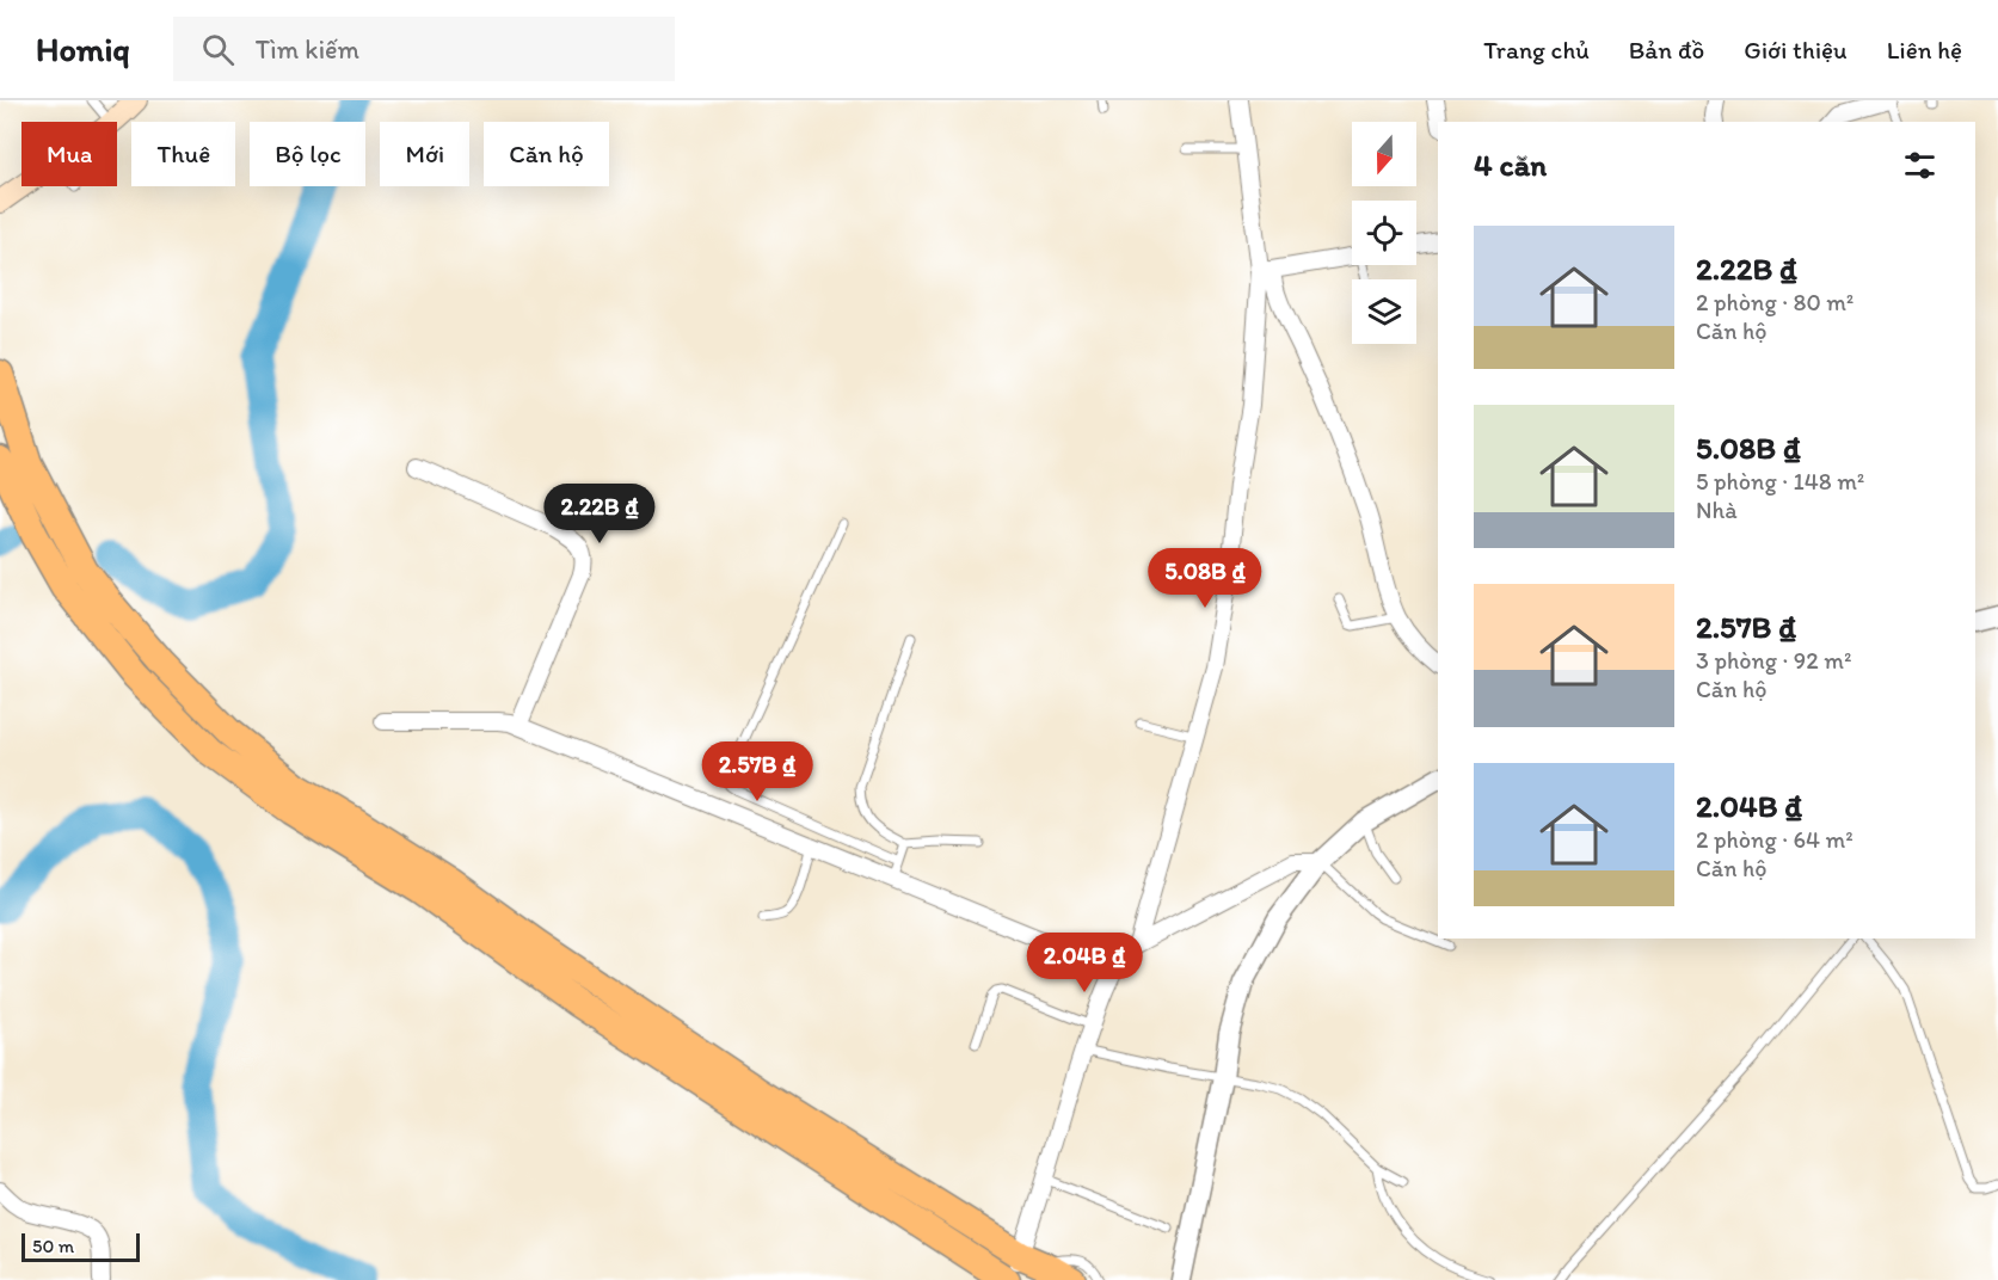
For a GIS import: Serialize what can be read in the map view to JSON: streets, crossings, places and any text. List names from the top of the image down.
{
  "scale_bar": "50 m",
  "north": "bottom",
  "page": {
    "header": "Homiq",
    "search": "Tìm kiếm",
    "nav": [
      "Trang chủ",
      "Bản đồ",
      "Giới thiệu",
      "Liên hệ"
    ],
    "chip": [
      "Mua",
      "Thuê",
      "Bộ lọc",
      "Mới",
      "Căn hộ"
    ],
    "heading": "4 căn",
    "list": [
      {
        "name": "2.22B ₫",
        "note": "2 phòng · 80 m² · Căn hộ"
      },
      {
        "name": "5.08B ₫",
        "note": "5 phòng · 148 m² · Nhà"
      },
      {
        "name": "2.57B ₫",
        "note": "3 phòng · 92 m² · Căn hộ"
      },
      {
        "name": "2.04B ₫",
        "note": "2 phòng · 64 m² · Căn hộ"
      }
    ],
    "price": [
      "2.22B ₫",
      "5.08B ₫",
      "2.57B ₫",
      "2.04B ₫"
    ],
    "scale": "50 m"
  }
}
